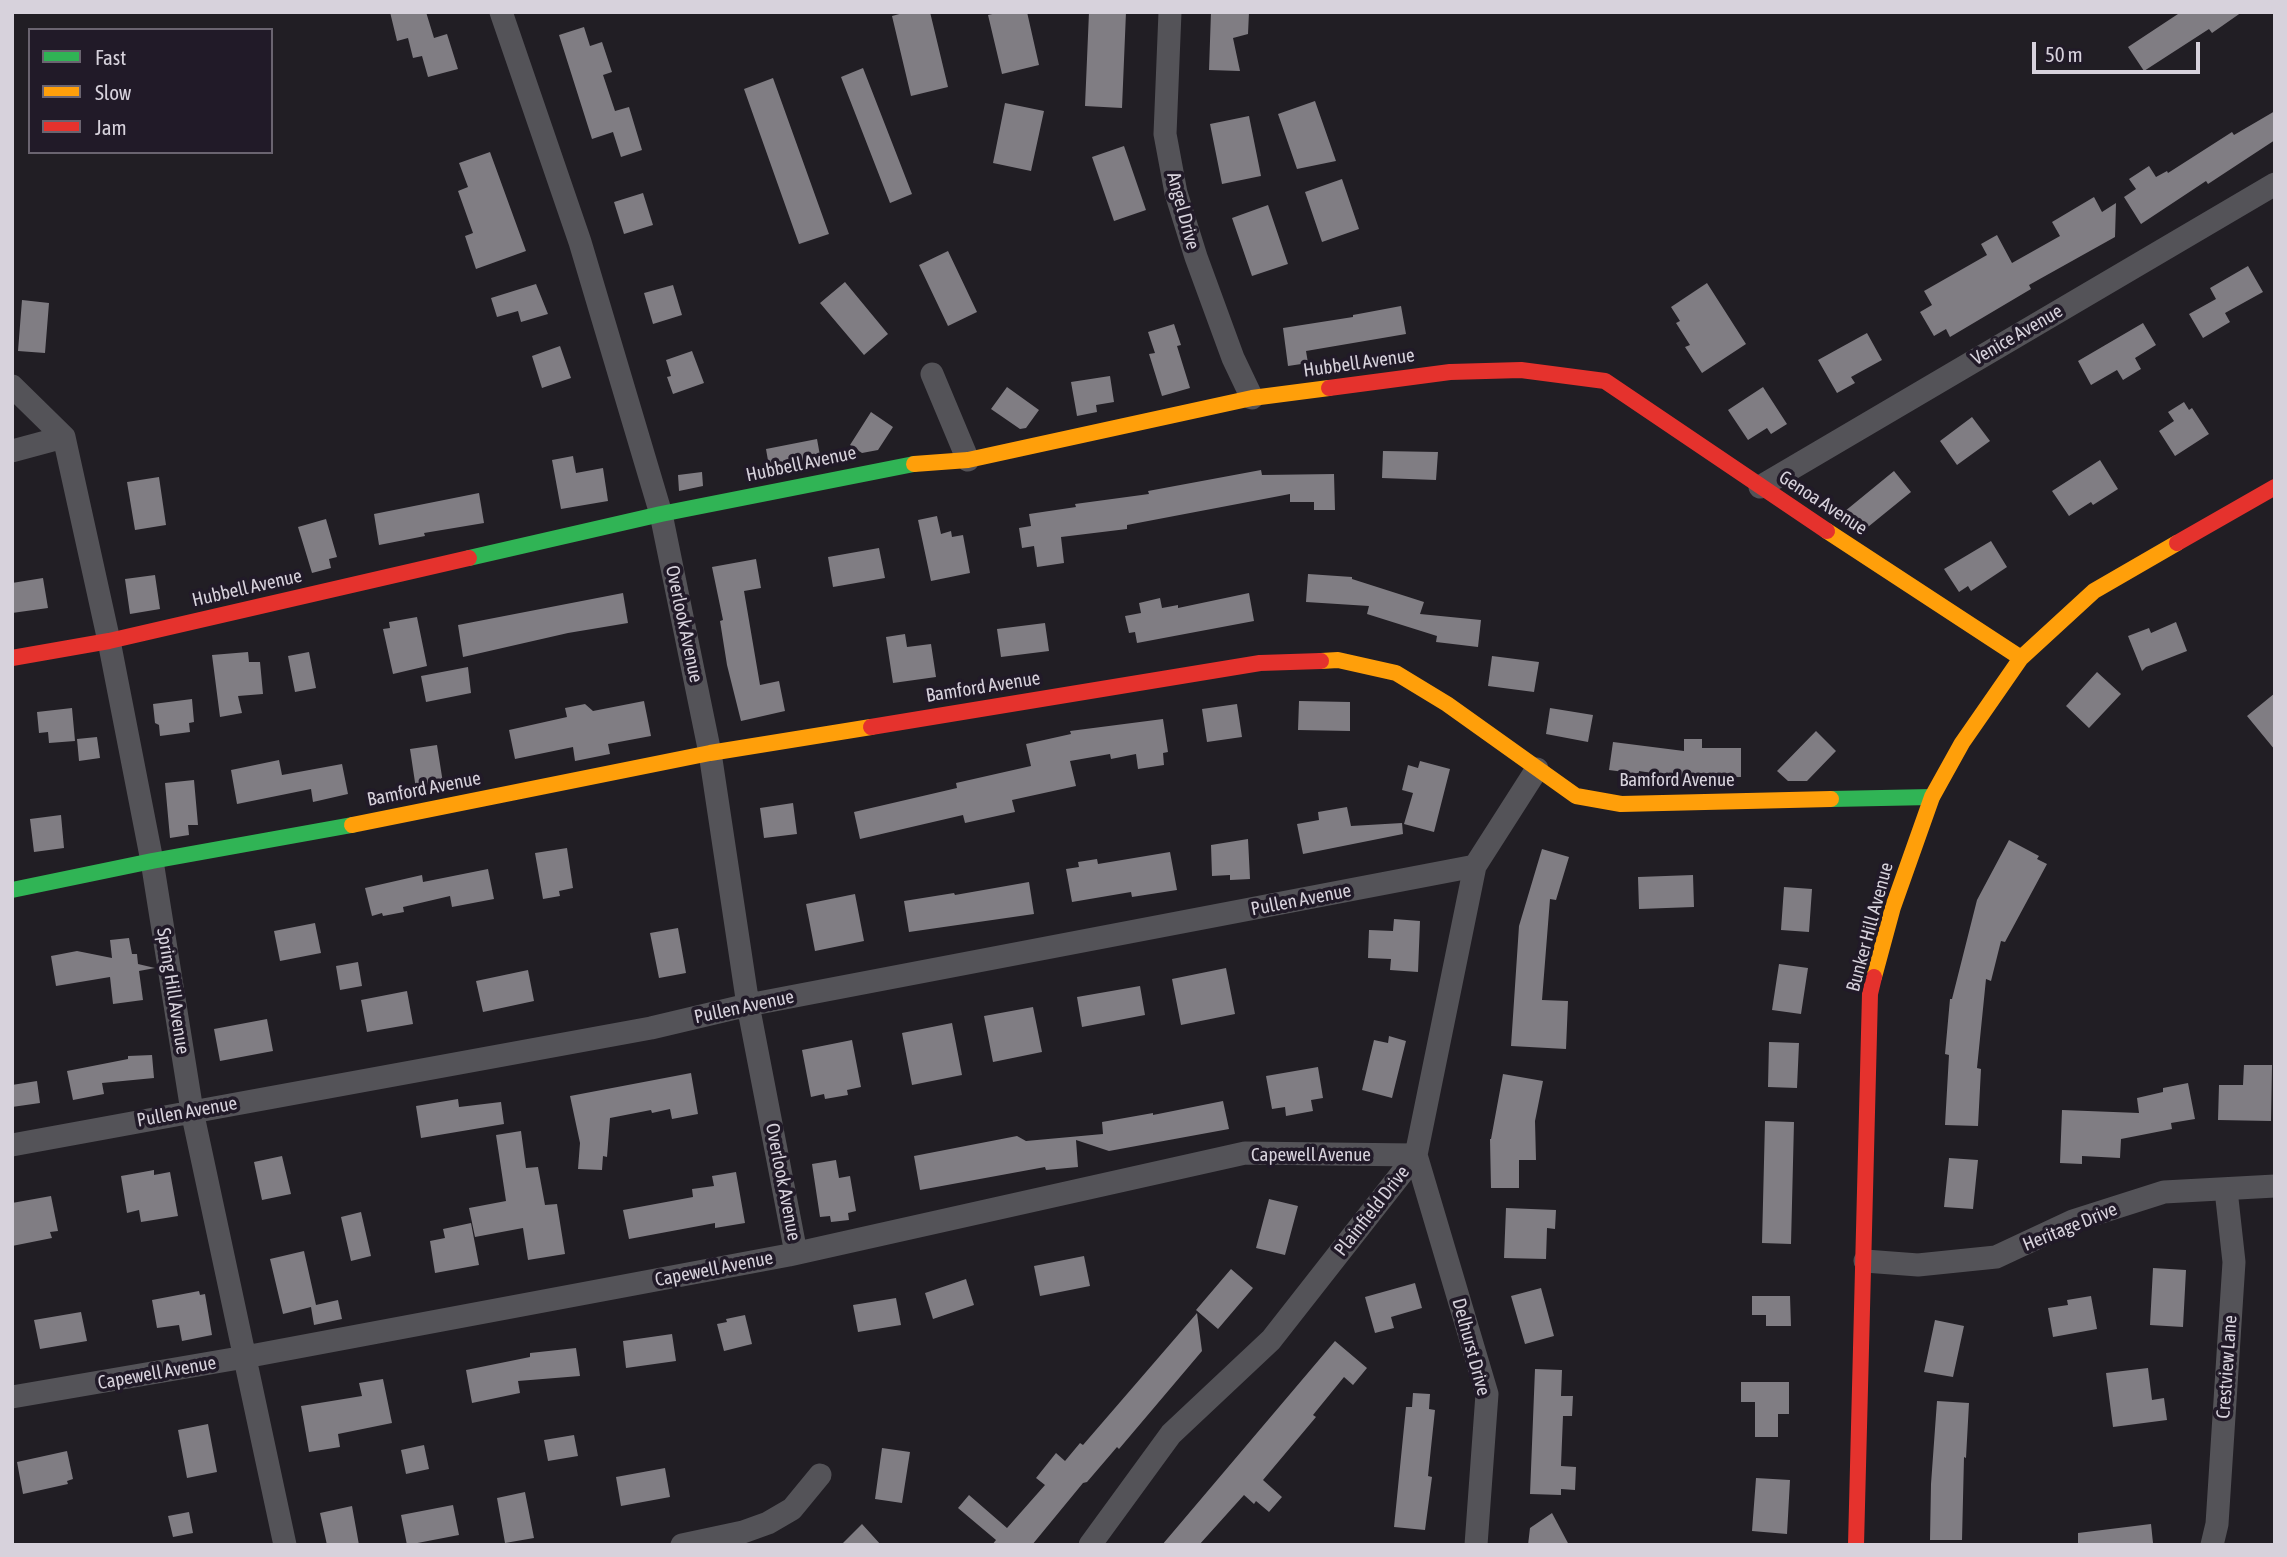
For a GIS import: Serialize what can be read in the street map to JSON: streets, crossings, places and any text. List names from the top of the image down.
{
  "streets": {
    "street": [
      "Angel Drive",
      "Venice Avenue",
      "Hubbell Avenue",
      "Genoa Avenue",
      "Overlook Avenue",
      "Bamford Avenue",
      "Pullen Avenue",
      "Bunker Hill Avenue",
      "Spring Hill Avenue",
      "Capewell Avenue",
      "Plainfield Drive",
      "Heritage Drive",
      "Delhurst Drive",
      "Crestview Lane"
    ]
  },
  "crossings": [
    ["Angel Drive", "Hubbell Avenue"],
    ["Venice Avenue", "Genoa Avenue"],
    ["Hubbell Avenue", "Genoa Avenue"],
    ["Hubbell Avenue", "Overlook Avenue"],
    ["Hubbell Avenue", "Spring Hill Avenue"],
    ["Genoa Avenue", "Bunker Hill Avenue"],
    ["Overlook Avenue", "Bamford Avenue"],
    ["Overlook Avenue", "Pullen Avenue"],
    ["Overlook Avenue", "Capewell Avenue"],
    ["Bamford Avenue", "Bunker Hill Avenue"],
    ["Bamford Avenue", "Spring Hill Avenue"],
    ["Bamford Avenue", "Plainfield Drive"],
    ["Pullen Avenue", "Spring Hill Avenue"],
    ["Pullen Avenue", "Plainfield Drive"],
    ["Bunker Hill Avenue", "Heritage Drive"],
    ["Spring Hill Avenue", "Capewell Avenue"],
    ["Capewell Avenue", "Plainfield Drive"],
    ["Capewell Avenue", "Delhurst Drive"],
    ["Plainfield Drive", "Delhurst Drive"],
    ["Heritage Drive", "Crestview Lane"]
  ],
  "legend": ["Fast", "Slow", "Jam"],
  "scale_bar": "50 m"
}
